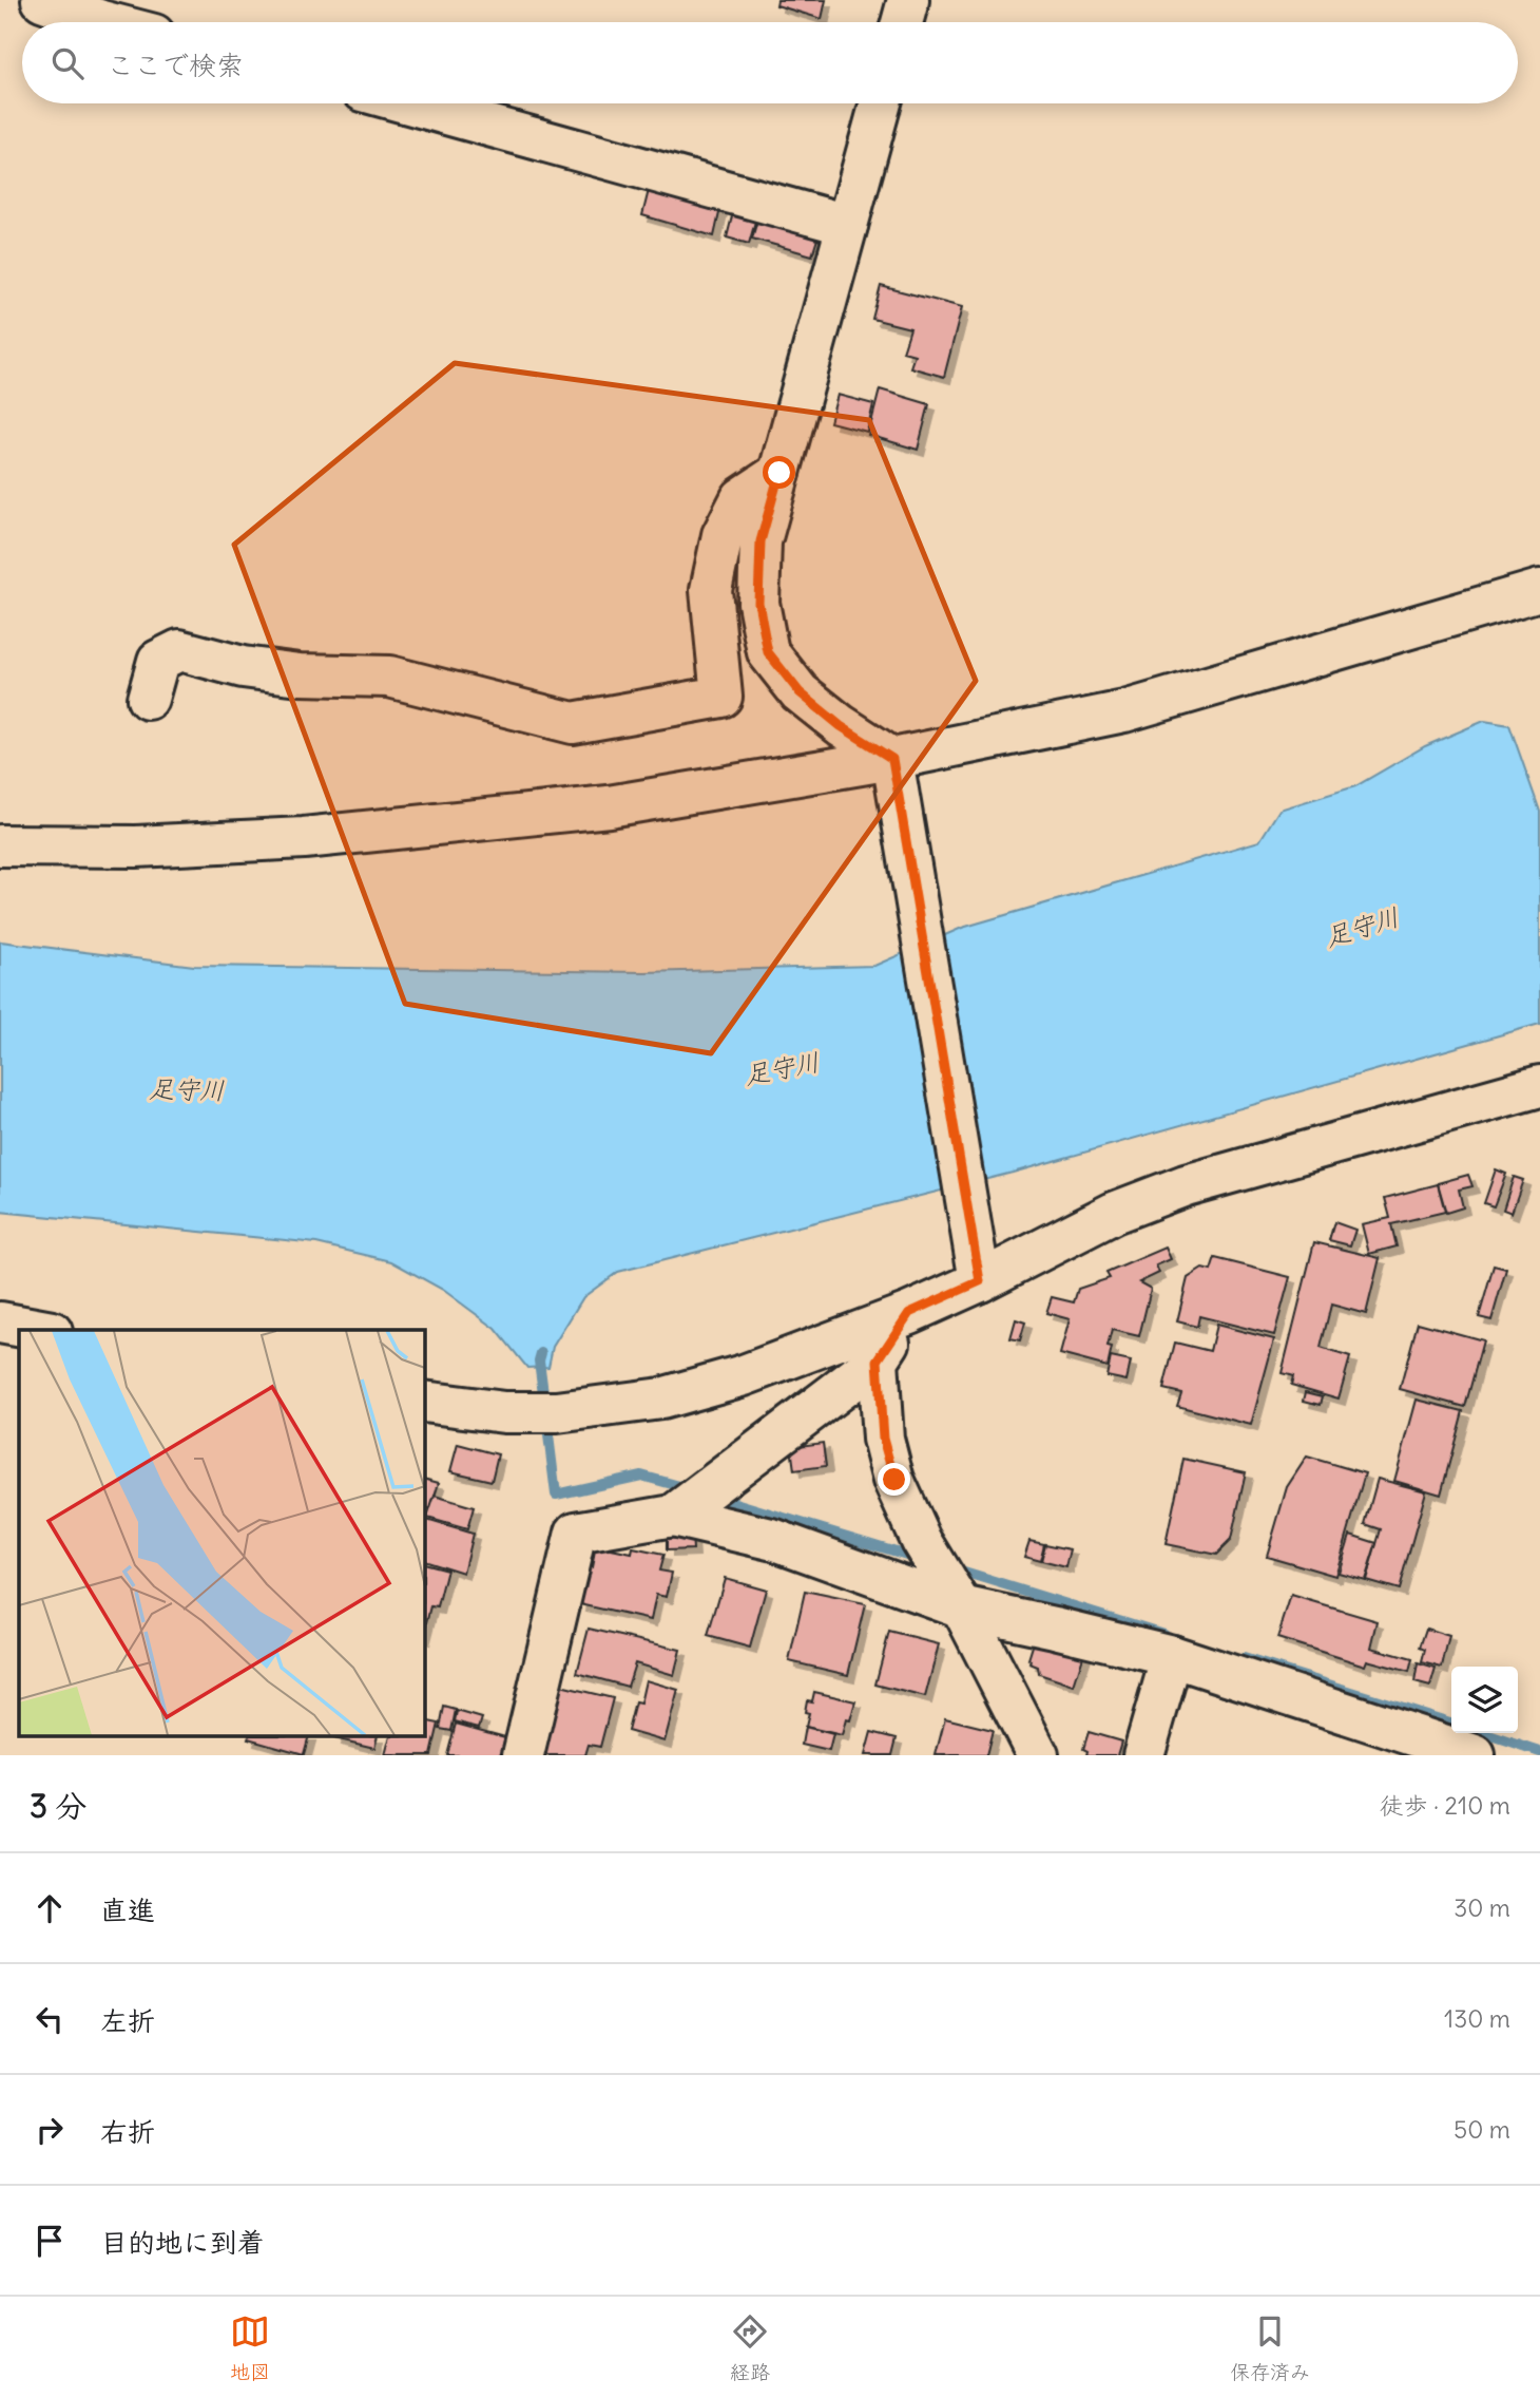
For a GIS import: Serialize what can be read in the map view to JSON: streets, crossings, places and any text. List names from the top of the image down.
{
  "water": ["足守川"],
  "page": {
    "search": "ここで検索",
    "heading": ["3 分", "徒歩 · 210 m"],
    "list": [
      ["直進", "30 m"],
      ["左折", "130 m"],
      ["右折", "50 m"],
      "目的地に到着"
    ],
    "nav": ["地図", "経路", "保存済み"]
  }
}
